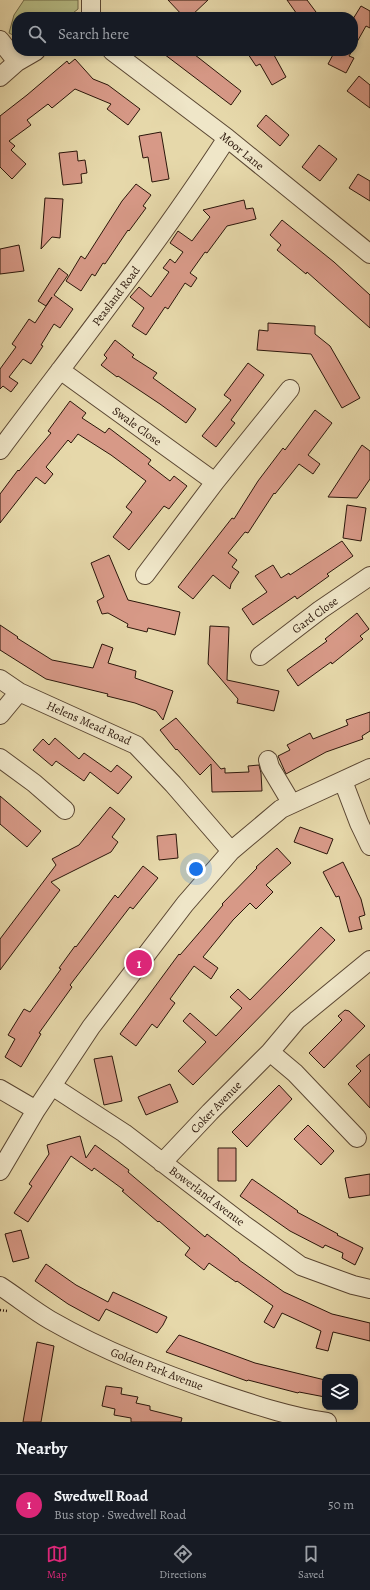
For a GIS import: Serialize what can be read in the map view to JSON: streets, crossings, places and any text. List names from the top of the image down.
{
  "streets": {
    "street": [
      "Moor Lane",
      "Peasland Road",
      "Swale Close",
      "Gard Close",
      "Helens Mead Road",
      "Coker Avenue",
      "Bowerland Avenue",
      "Golden Park Avenue"
    ]
  },
  "crossings": [
    ["Moor Lane", "Peasland Road"],
    ["Peasland Road", "Swale Close"],
    ["Coker Avenue", "Bowerland Avenue"]
  ],
  "page": {
    "search": "Search here",
    "pins": "1",
    "heading": "Nearby",
    "list": [
      {
        "mark": "1",
        "name": "Swedwell Road",
        "note": "Bus stop · Swedwell Road",
        "value": "50 m"
      }
    ],
    "nav": ["Map", "Directions", "Saved"]
  }
}
